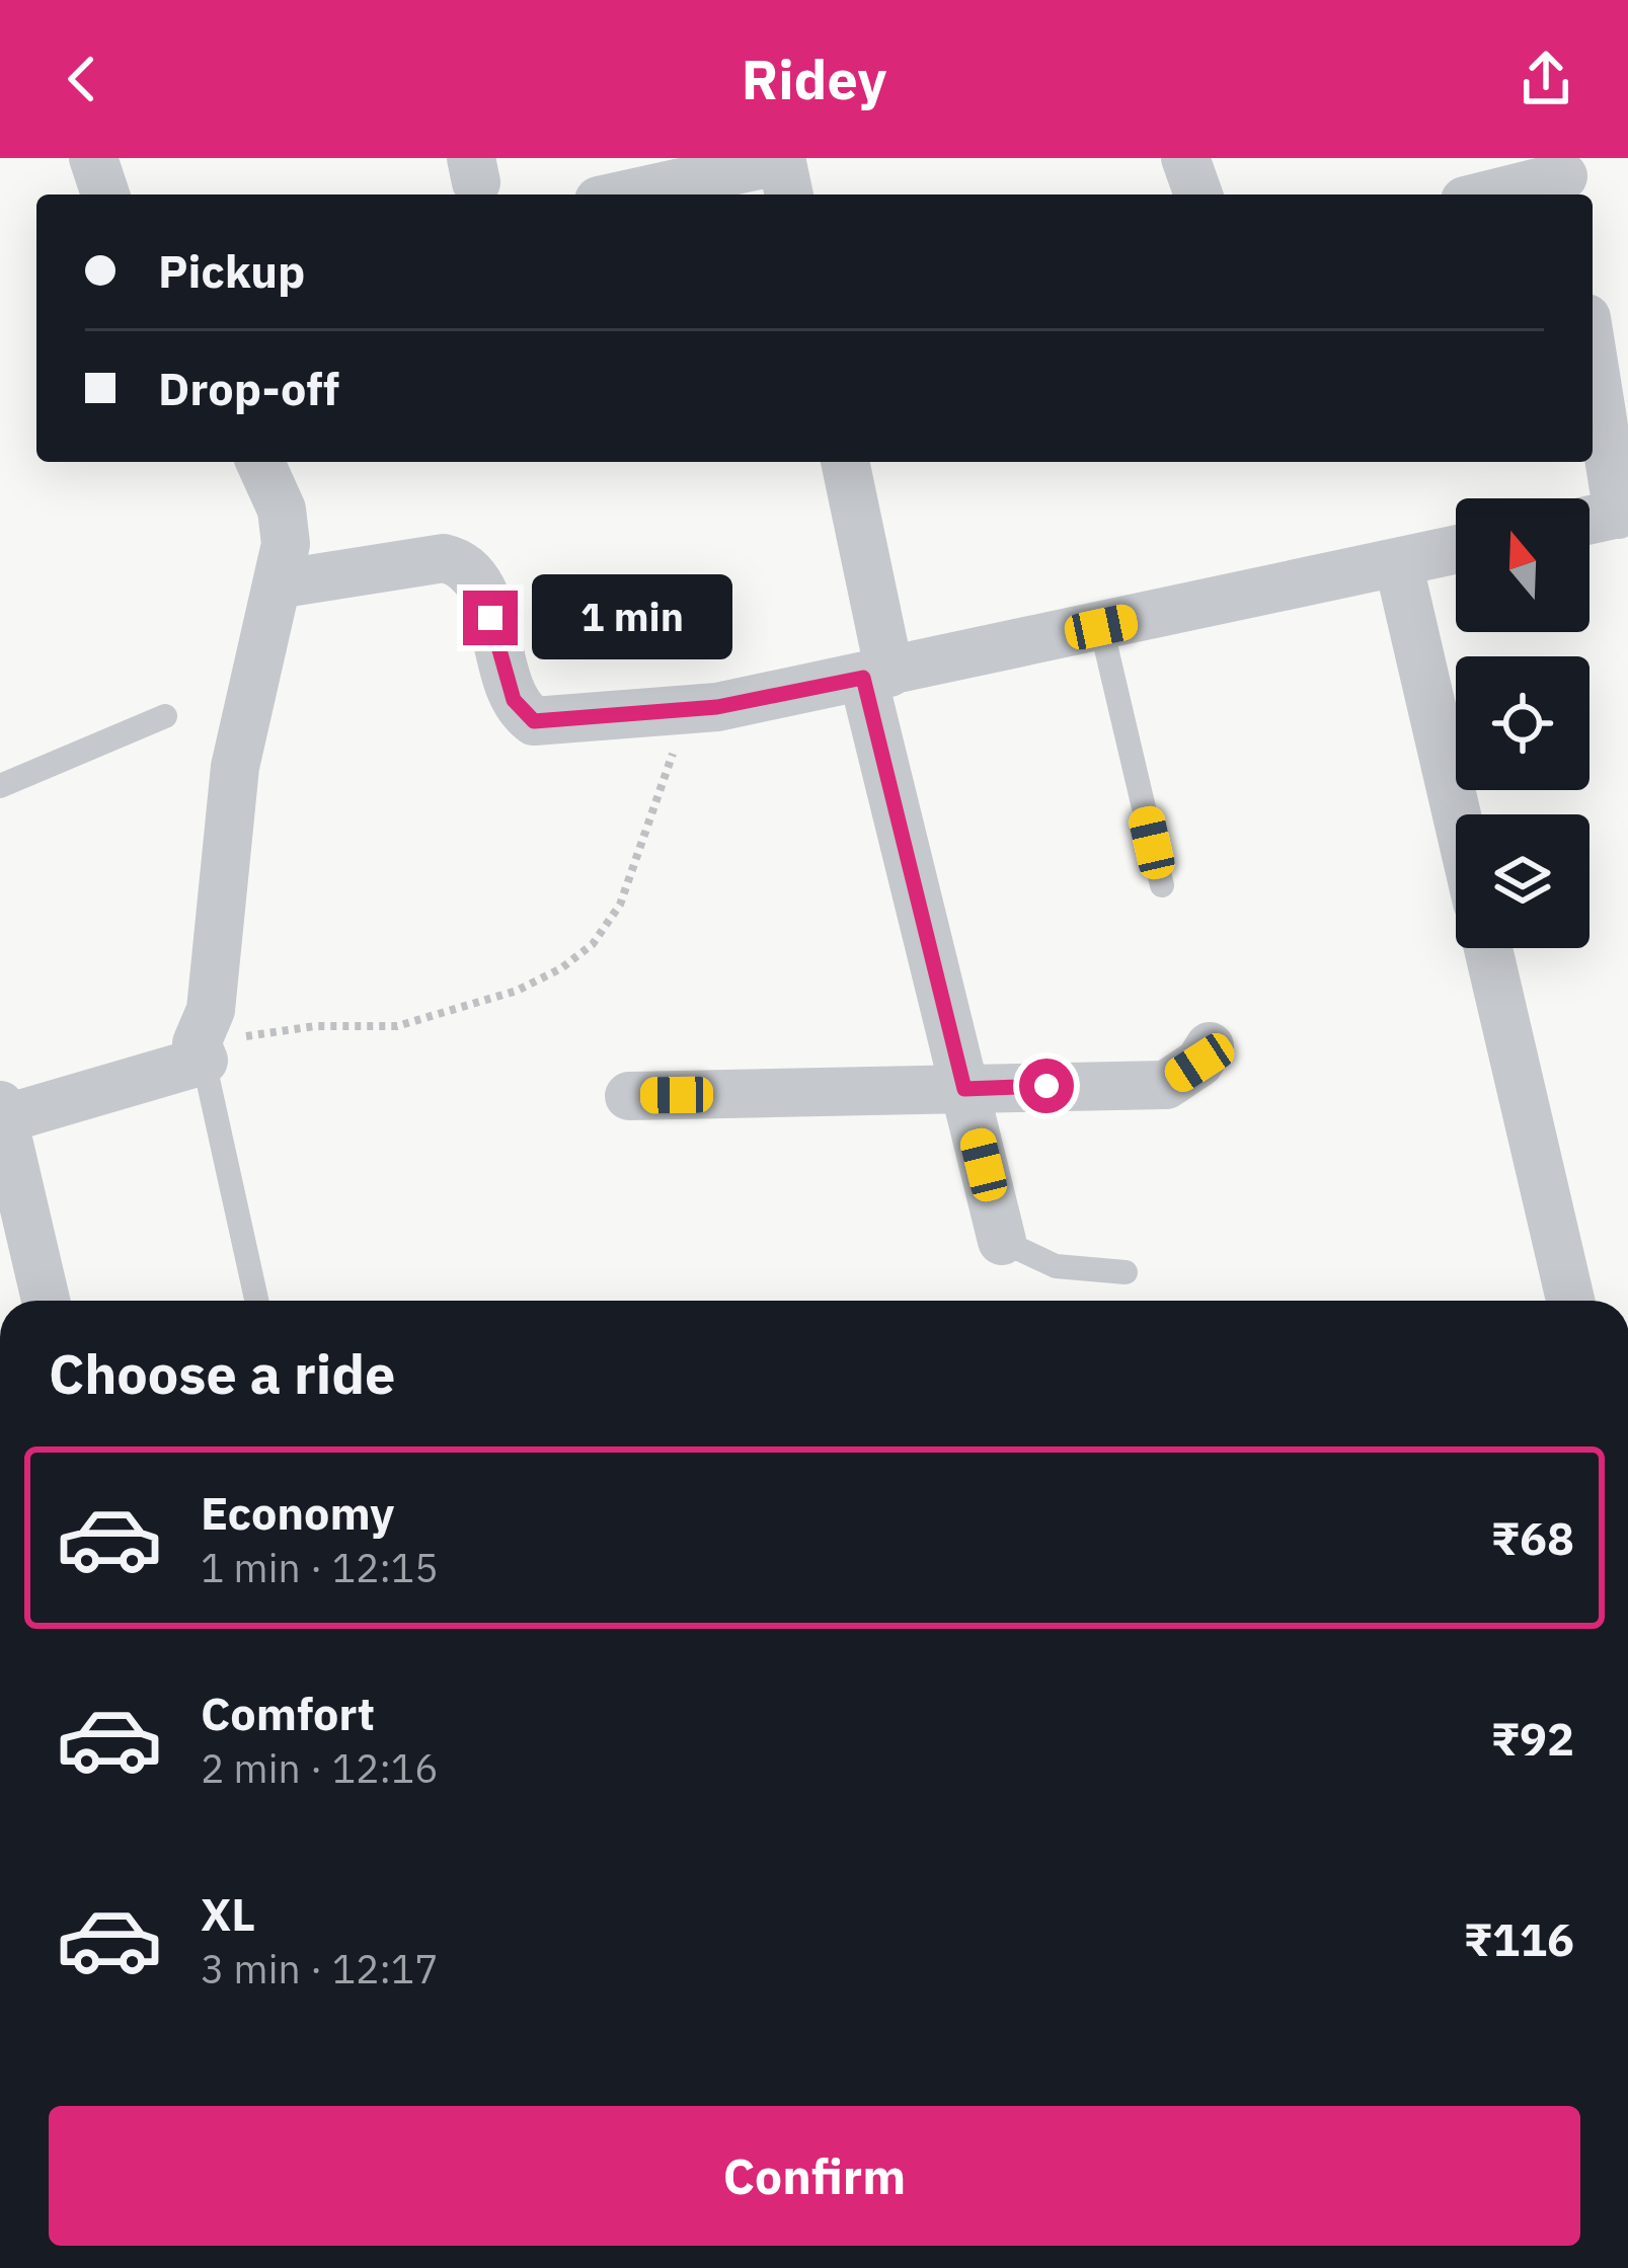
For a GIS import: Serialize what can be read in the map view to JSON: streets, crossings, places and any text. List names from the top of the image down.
{
  "north": "top",
  "page": {
    "header": "Ridey",
    "banner": ["Pickup", "Drop-off"],
    "bubble": "1 min",
    "heading": "Choose a ride",
    "list": [
      {
        "name": "Economy",
        "note": "1 min · 12:15",
        "value": "₹68"
      },
      {
        "name": "Comfort",
        "note": "2 min · 12:16",
        "value": "₹92"
      },
      {
        "name": "XL",
        "note": "3 min · 12:17",
        "value": "₹116"
      }
    ],
    "buttons": "Confirm"
  }
}
